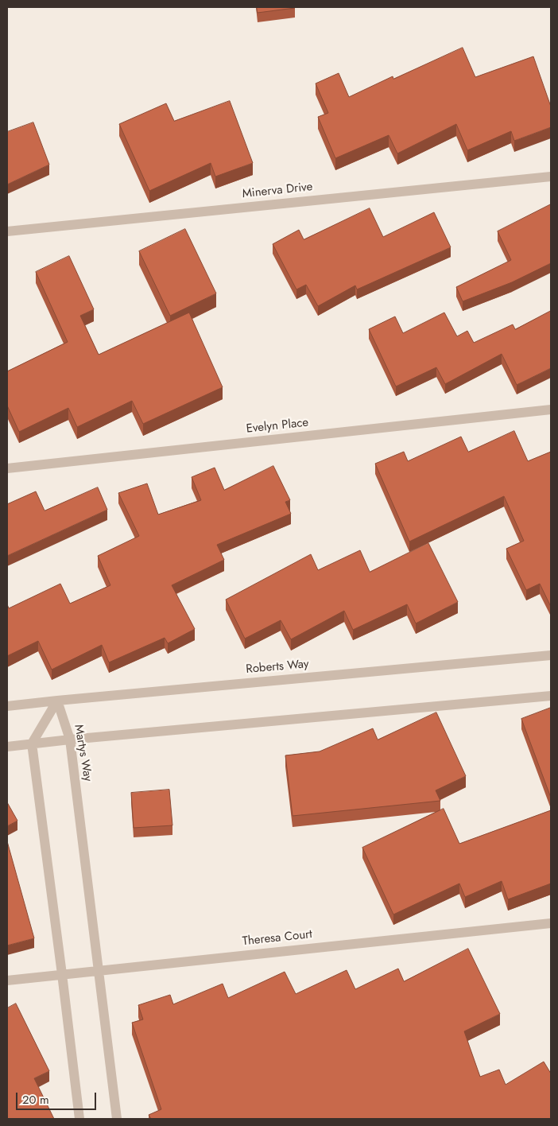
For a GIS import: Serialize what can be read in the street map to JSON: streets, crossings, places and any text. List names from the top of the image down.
{
  "streets": {
    "street": [
      "Minerva Drive",
      "Evelyn Place",
      "Roberts Way",
      "Martys Way",
      "Theresa Court"
    ]
  },
  "crossings": [
    ["Roberts Way", "Martys Way"],
    ["Martys Way", "Theresa Court"]
  ],
  "scale_bar": "20 m"
}
